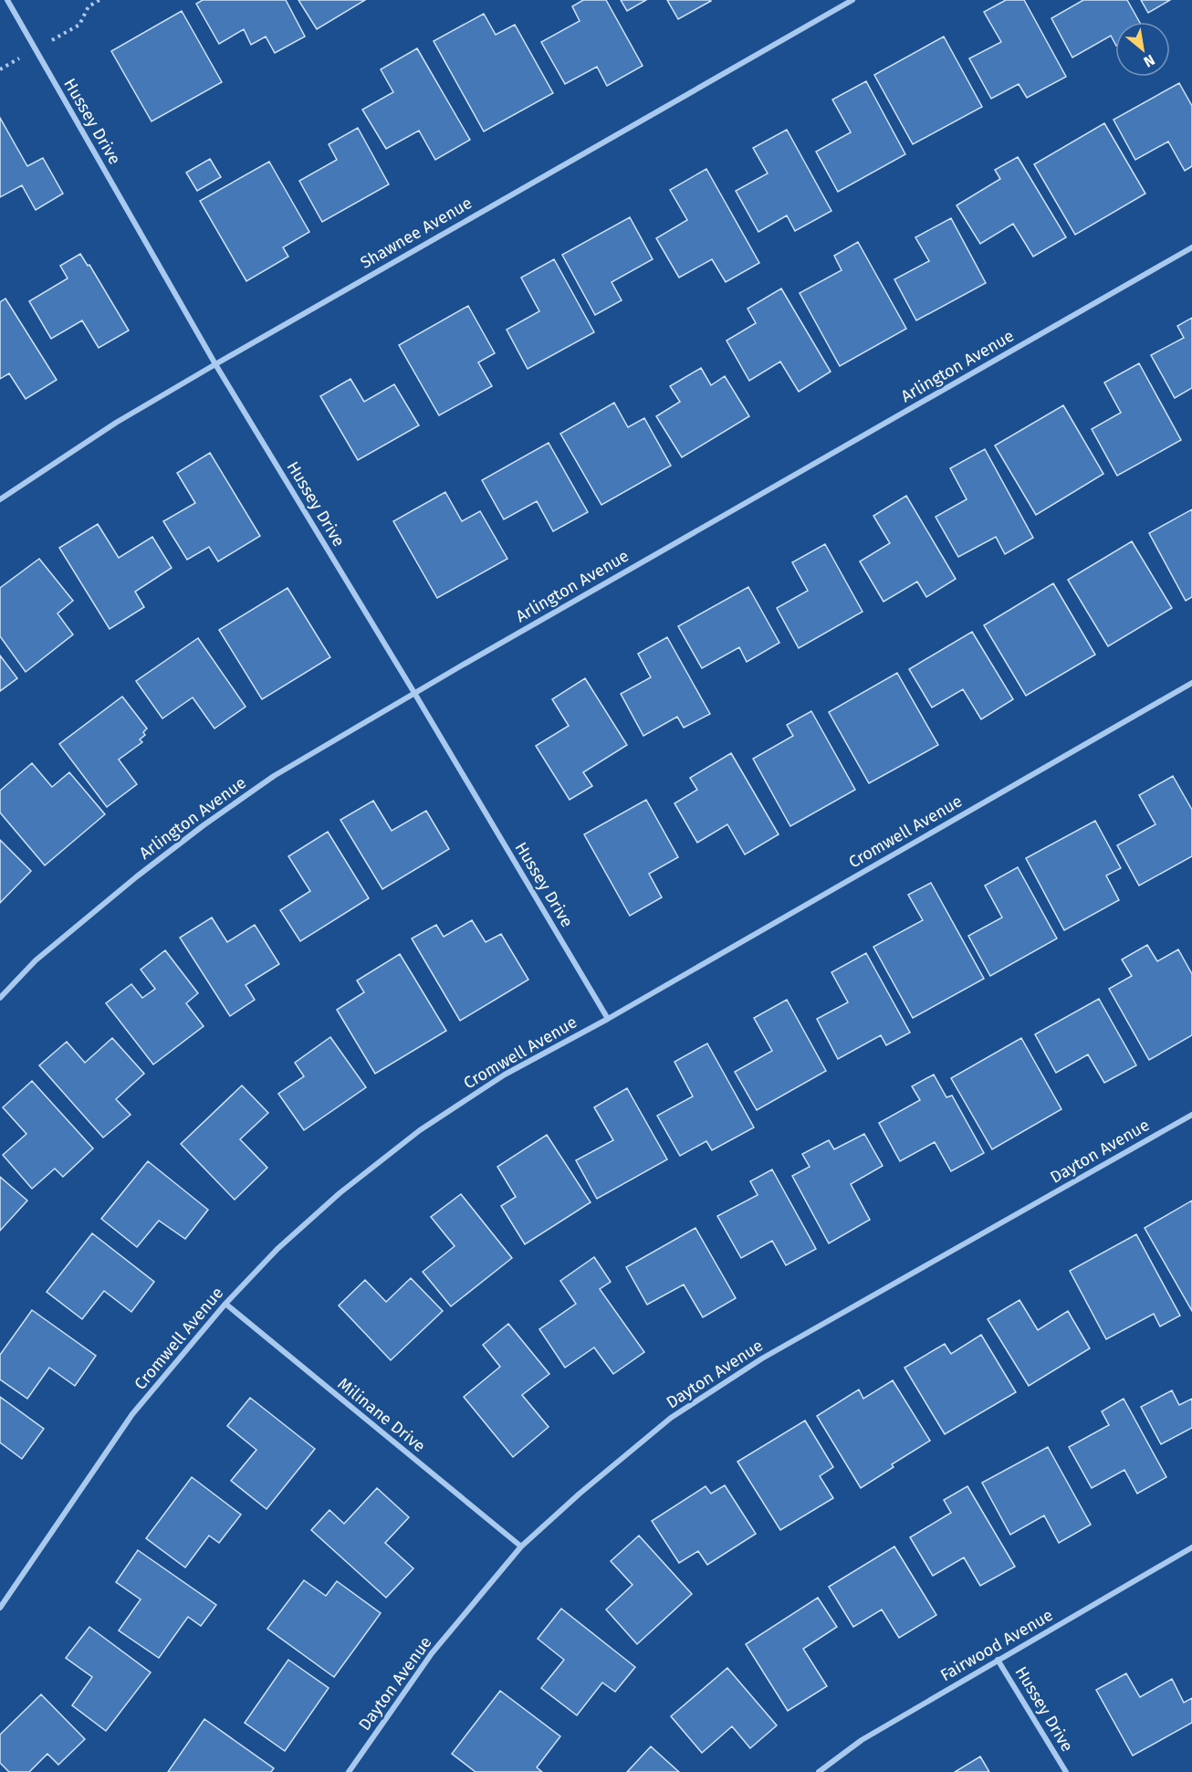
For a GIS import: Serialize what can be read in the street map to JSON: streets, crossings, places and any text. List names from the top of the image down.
{
  "streets": {
    "street": [
      "Hussey Drive",
      "Shawnee Avenue",
      "Arlington Avenue",
      "Cromwell Avenue",
      "Dayton Avenue",
      "Milinane Drive",
      "Fairwood Avenue"
    ]
  },
  "crossings": [
    ["Hussey Drive", "Shawnee Avenue"],
    ["Hussey Drive", "Arlington Avenue"],
    ["Hussey Drive", "Cromwell Avenue"],
    ["Hussey Drive", "Fairwood Avenue"],
    ["Cromwell Avenue", "Milinane Drive"],
    ["Dayton Avenue", "Milinane Drive"]
  ],
  "north": "bottom right"
}
